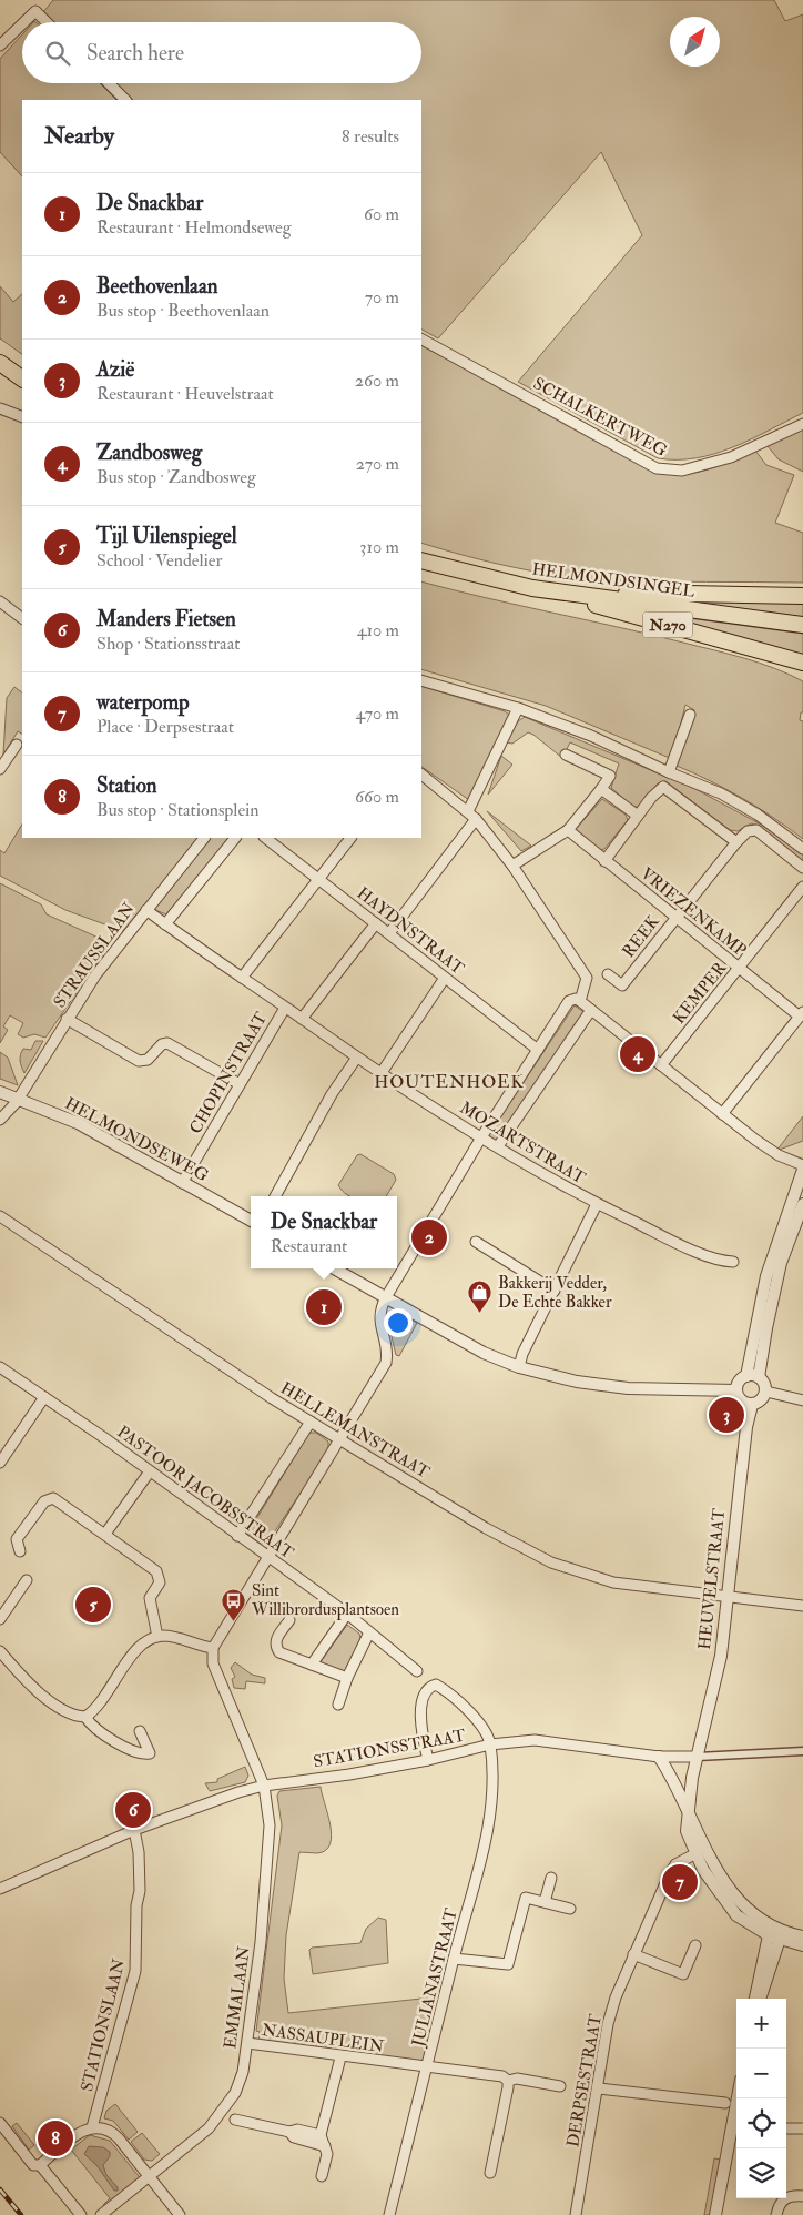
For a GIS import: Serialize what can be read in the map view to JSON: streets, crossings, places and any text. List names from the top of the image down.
{
  "streets": {
    "main road": ["HELMONDSINGEL", "N270"],
    "street": [
      "SCHALKERTWEG",
      "VRIEZENKAMP",
      "HAYDNSTRAAT",
      "REEK",
      "STRAUSSLAAN",
      "KEMPER",
      "CHOPINSTRAAT",
      "HELMONDSEWEG",
      "MOZARTSTRAAT",
      "HELLEMANSTRAAT",
      "PASTOOR JACOBSSTRAAT",
      "HEUVELSTRAAT",
      "STATIONSSTRAAT",
      "JULIANASTRAAT",
      "EMMALAAN",
      "STATIONSLAAN",
      "NASSAUPLEIN",
      "DERPSESTRAAT"
    ]
  },
  "crossings": [
    ["HELMONDSINGEL", "N270"],
    ["VRIEZENKAMP", "REEK"],
    ["VRIEZENKAMP", "KEMPER"],
    ["STRAUSSLAAN", "HELMONDSEWEG"],
    ["STRAUSSLAAN", "MOZARTSTRAAT"],
    ["CHOPINSTRAAT", "HELMONDSEWEG"],
    ["CHOPINSTRAAT", "MOZARTSTRAAT"],
    ["HELLEMANSTRAAT", "HEUVELSTRAAT"],
    ["HEUVELSTRAAT", "STATIONSSTRAAT"],
    ["HEUVELSTRAAT", "DERPSESTRAAT"],
    ["STATIONSSTRAAT", "JULIANASTRAAT"],
    ["STATIONSSTRAAT", "EMMALAAN"],
    ["STATIONSSTRAAT", "STATIONSLAAN"],
    ["JULIANASTRAAT", "NASSAUPLEIN"],
    ["EMMALAAN", "NASSAUPLEIN"]
  ],
  "districts": ["HOUTENHOEK"],
  "places": {
    "shop": ["Bakkerij Vedder, De Echte Bakker"],
    "bus stop": ["Sint Willibrordusplantsoen"]
  },
  "north": "top right",
  "page": {
    "search": "Search here",
    "heading": ["Nearby", "8 results"],
    "list": [
      {
        "mark": "1",
        "name": "De Snackbar",
        "note": "Restaurant · Helmondseweg",
        "value": "60 m"
      },
      {
        "mark": "2",
        "name": "Beethovenlaan",
        "note": "Bus stop · Beethovenlaan",
        "value": "70 m"
      },
      {
        "mark": "3",
        "name": "Azië",
        "note": "Restaurant · Heuvelstraat",
        "value": "260 m"
      },
      {
        "mark": "4",
        "name": "Zandbosweg",
        "note": "Bus stop · Zandbosweg",
        "value": "270 m"
      },
      {
        "mark": "5",
        "name": "Tijl Uilenspiegel",
        "note": "School · Vendelier",
        "value": "310 m"
      },
      {
        "mark": "6",
        "name": "Manders Fietsen",
        "note": "Shop · Stationsstraat",
        "value": "410 m"
      },
      {
        "mark": "7",
        "name": "waterpomp",
        "note": "Place · Derpsestraat",
        "value": "470 m"
      },
      {
        "mark": "8",
        "name": "Station",
        "note": "Bus stop · Stationsplein",
        "value": "660 m"
      }
    ],
    "pins": [
      "4",
      "2",
      "1",
      "3",
      "5",
      "6",
      "7",
      "8"
    ],
    "popup": ["De Snackbar", "Restaurant"],
    "map_buttons": ["+", "−"]
  }
}
